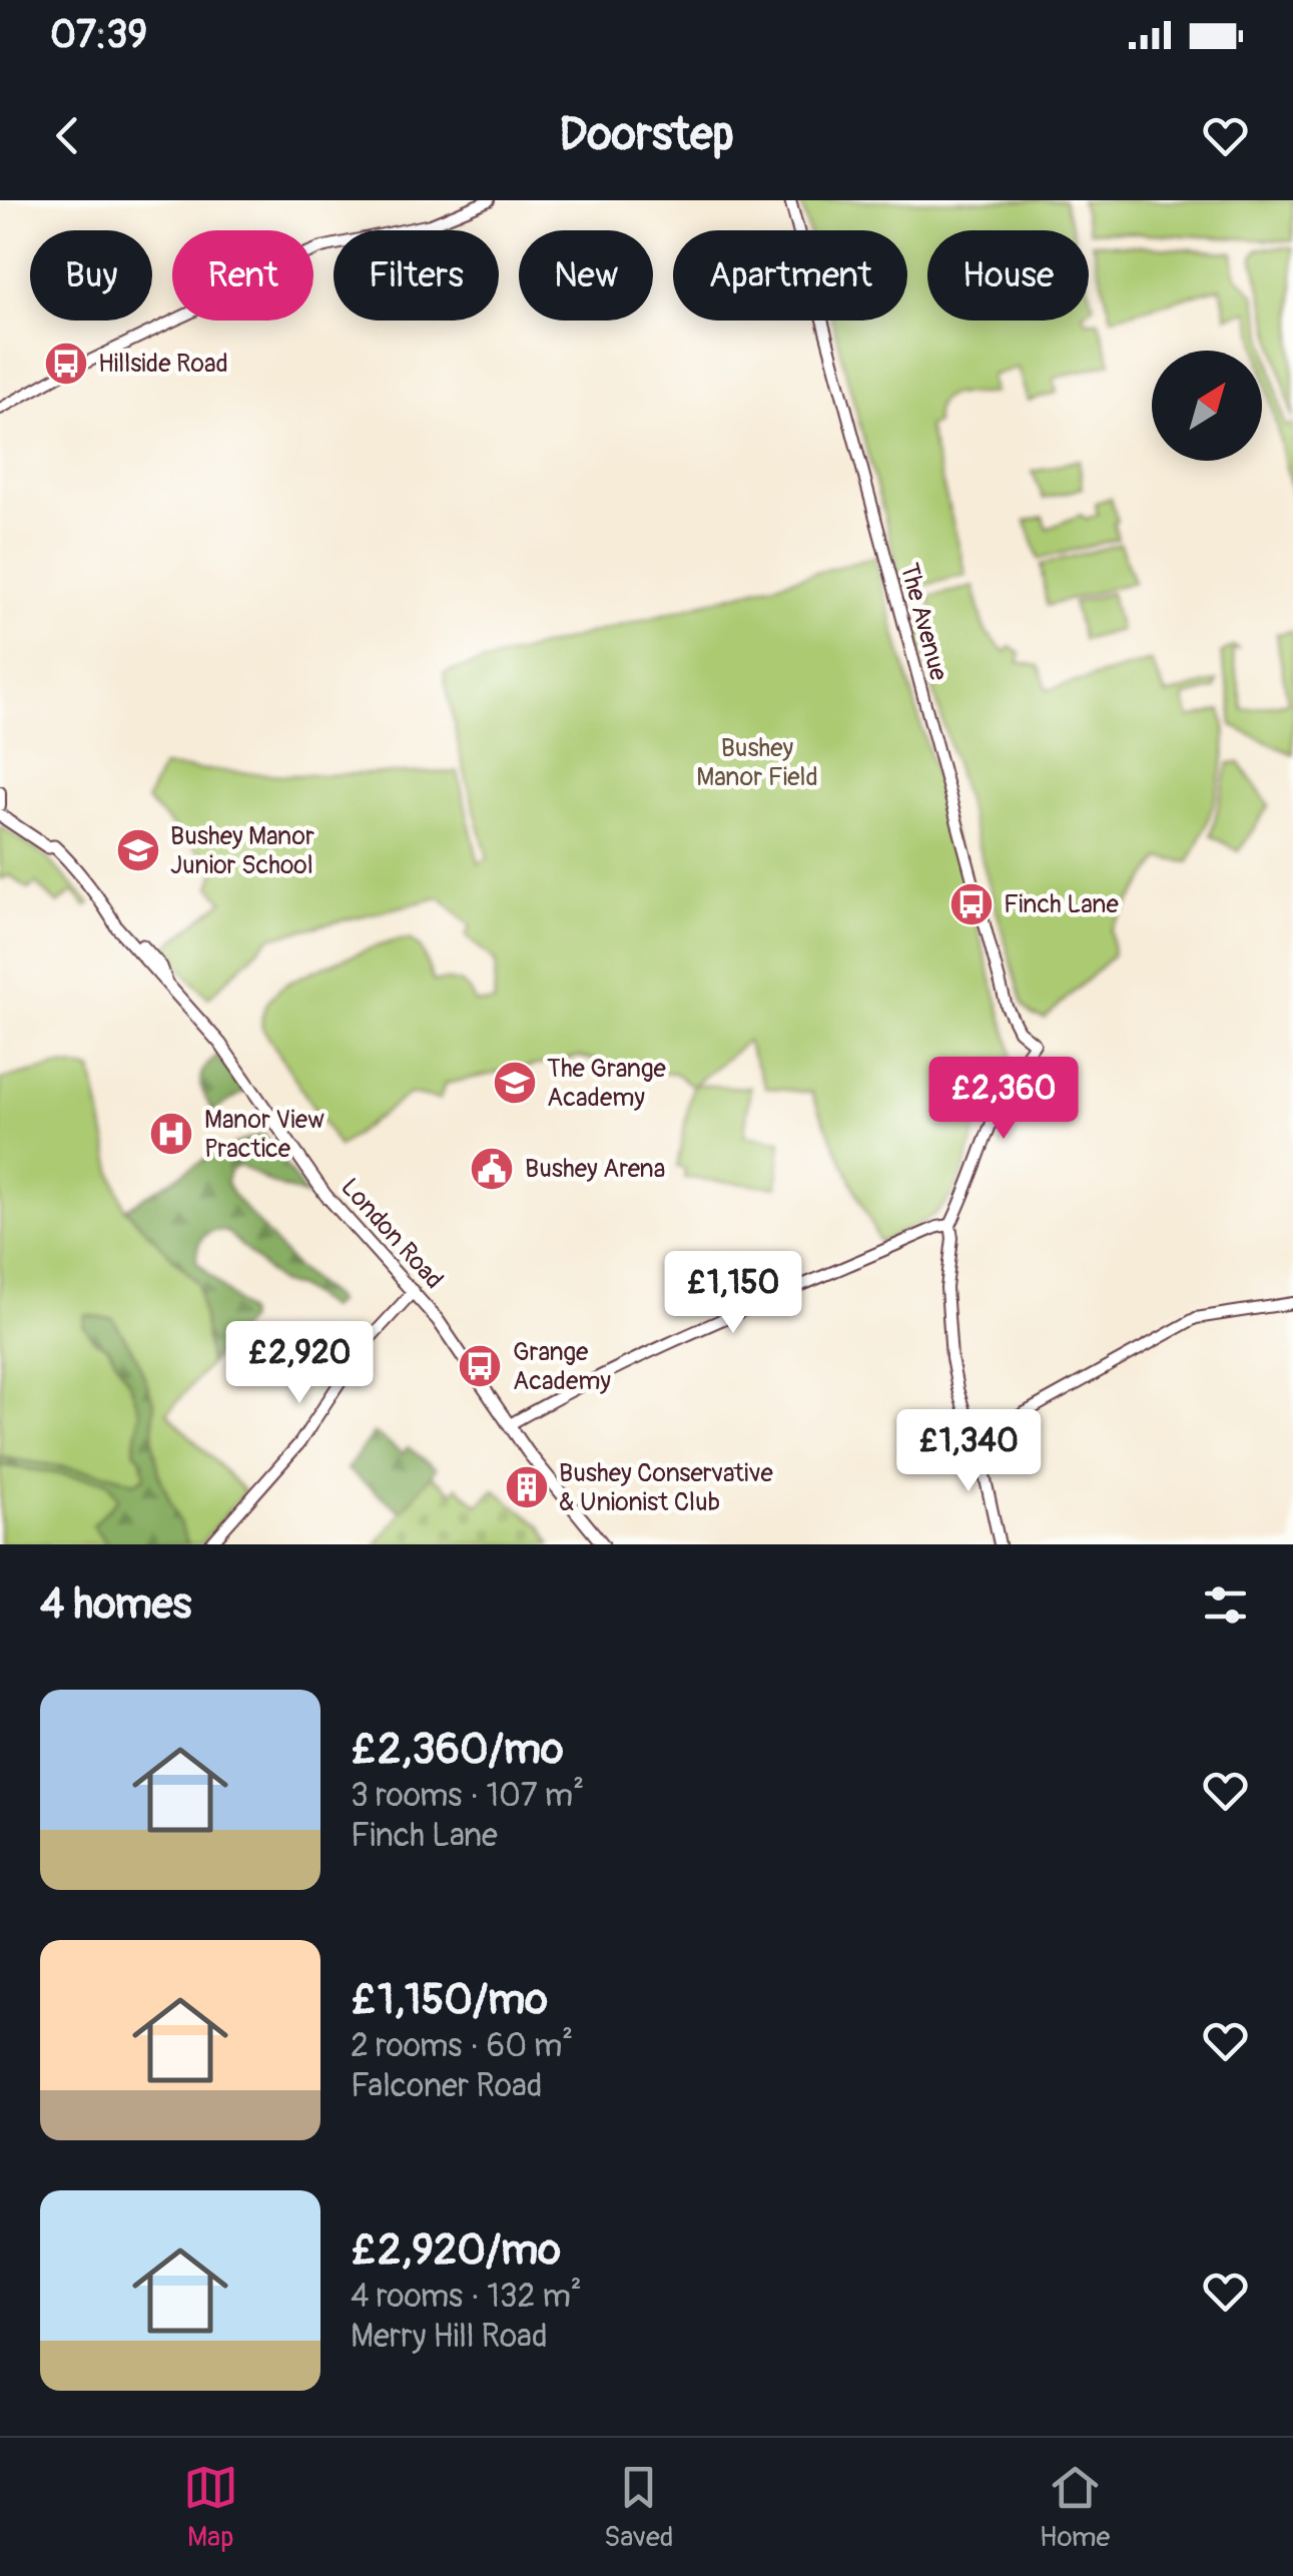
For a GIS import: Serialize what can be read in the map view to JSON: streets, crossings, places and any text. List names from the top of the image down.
{
  "streets": {
    "main road": ["London Road"],
    "street": ["The Avenue"]
  },
  "parks": ["Bushey Manor Field"],
  "places": {
    "bus stop": ["Hillside Road", "Finch Lane", "Grange Academy"],
    "school or university": ["Bushey Manor Junior School", "The Grange Academy"],
    "hospital": ["Manor View Practice"],
    "public building": ["Bushey Arena"],
    "building": ["Bushey Conservative & Unionist Club"]
  },
  "north": "top right",
  "page": {
    "status": "07:39",
    "header": "Doorstep",
    "chip": [
      "Buy",
      "Rent",
      "Filters",
      "New",
      "Apartment",
      "House"
    ],
    "price": [
      "£2,360",
      "£1,150",
      "£2,920",
      "£1,340"
    ],
    "heading": "4 homes",
    "list": [
      {
        "name": "£2,360/mo",
        "note": "3 rooms · 107 m² · Finch Lane"
      },
      {
        "name": "£1,150/mo",
        "note": "2 rooms · 60 m² · Falconer Road"
      },
      {
        "name": "£2,920/mo",
        "note": "4 rooms · 132 m² · Merry Hill Road"
      }
    ],
    "tabs": ["Map", "Saved", "Home"]
  }
}
